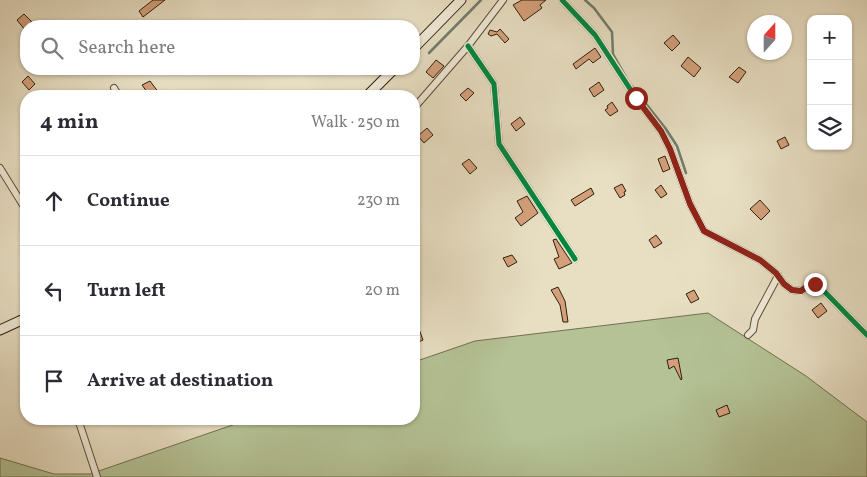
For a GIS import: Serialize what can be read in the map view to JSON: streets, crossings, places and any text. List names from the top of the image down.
{
  "north": "top",
  "page": {
    "map_buttons": ["+", "−"],
    "search": "Search here",
    "heading": ["4 min", "Walk · 250 m"],
    "list": [
      ["Continue", "230 m"],
      ["Turn left", "20 m"],
      "Arrive at destination"
    ]
  }
}
